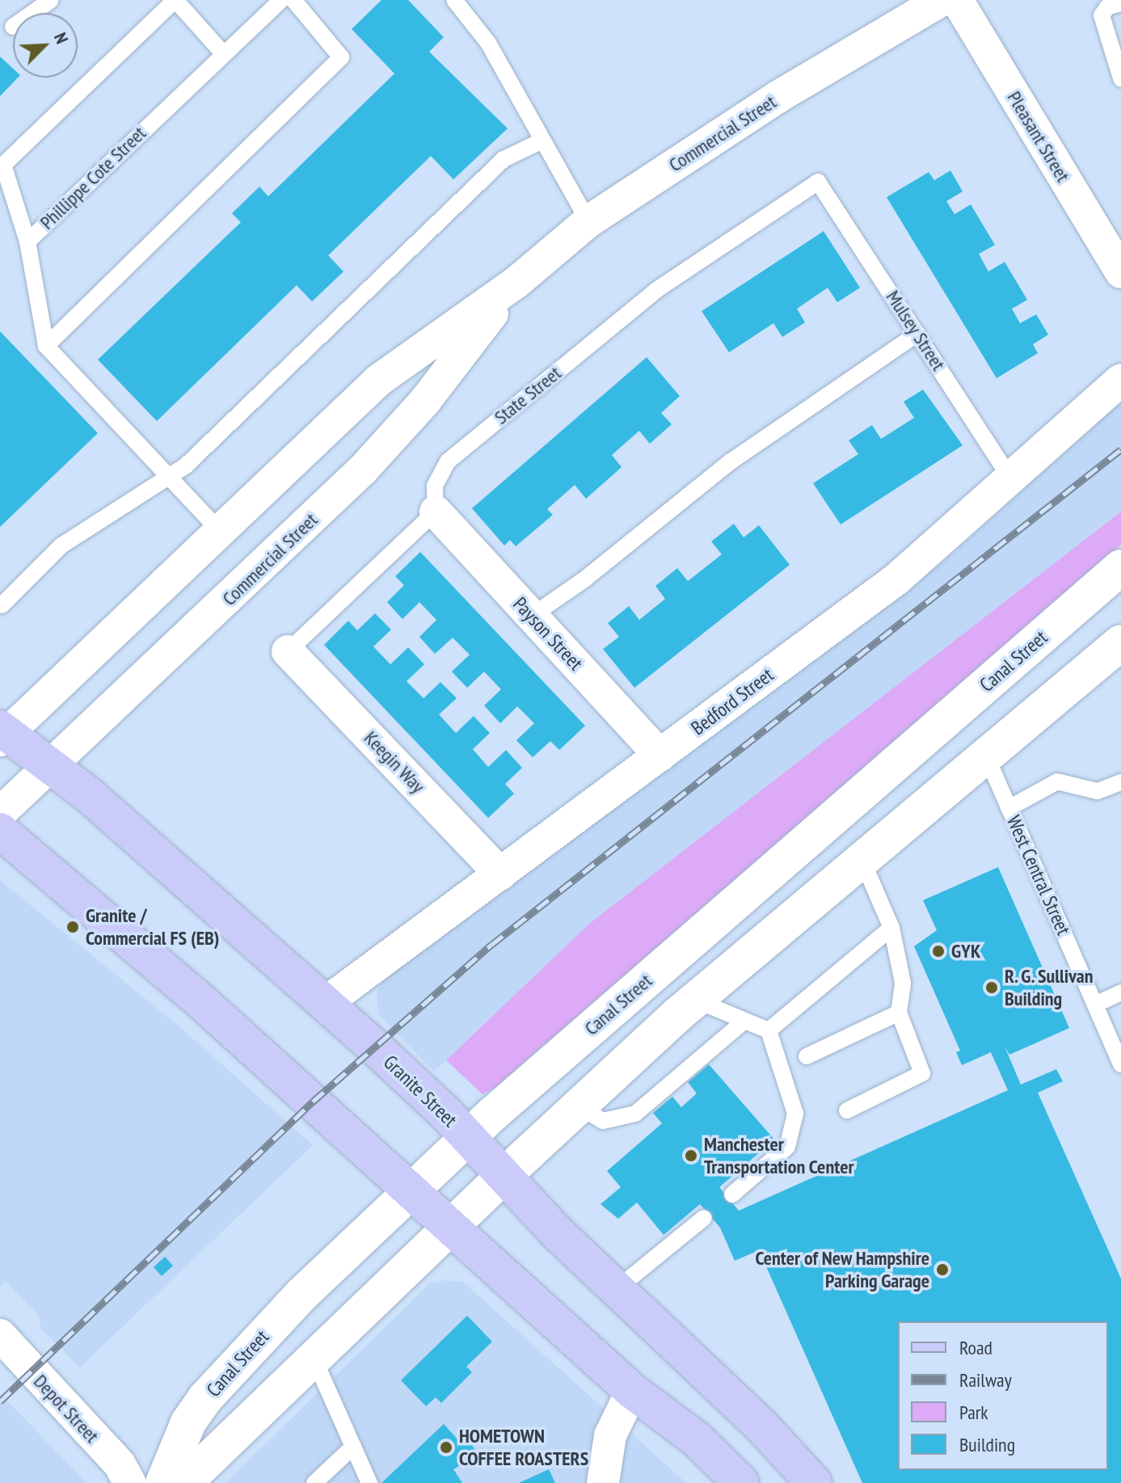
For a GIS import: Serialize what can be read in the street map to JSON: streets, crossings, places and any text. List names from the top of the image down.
{
  "streets": {
    "main road": ["Granite Street"],
    "street": [
      "Commercial Street",
      "Pleasant Street",
      "Payson Street",
      "Canal Street",
      "Bedford Street",
      "Keegin Way",
      "Depot Street"
    ],
    "lane": [
      "Phillippe Cote Street",
      "Mulsey Street",
      "State Street",
      "West Central Street"
    ]
  },
  "crossings": [
    ["Commercial Street", "Granite Street"],
    ["Mulsey Street", "State Street"],
    ["Mulsey Street", "Bedford Street"],
    ["State Street", "Payson Street"],
    ["Payson Street", "Bedford Street"],
    ["Canal Street", "Granite Street"],
    ["Bedford Street", "Keegin Way"],
    ["Bedford Street", "Granite Street"]
  ],
  "places": [
    "Granite / Commercial FS (EB)",
    "GYK",
    "R. G. Sullivan Building",
    "Manchester Transportation Center",
    "Center of New Hampshire Parking Garage",
    "HOMETOWN COFFEE ROASTERS"
  ],
  "legend": [
    "Road",
    "Railway",
    "Park",
    "Building"
  ],
  "north": "top right"
}
